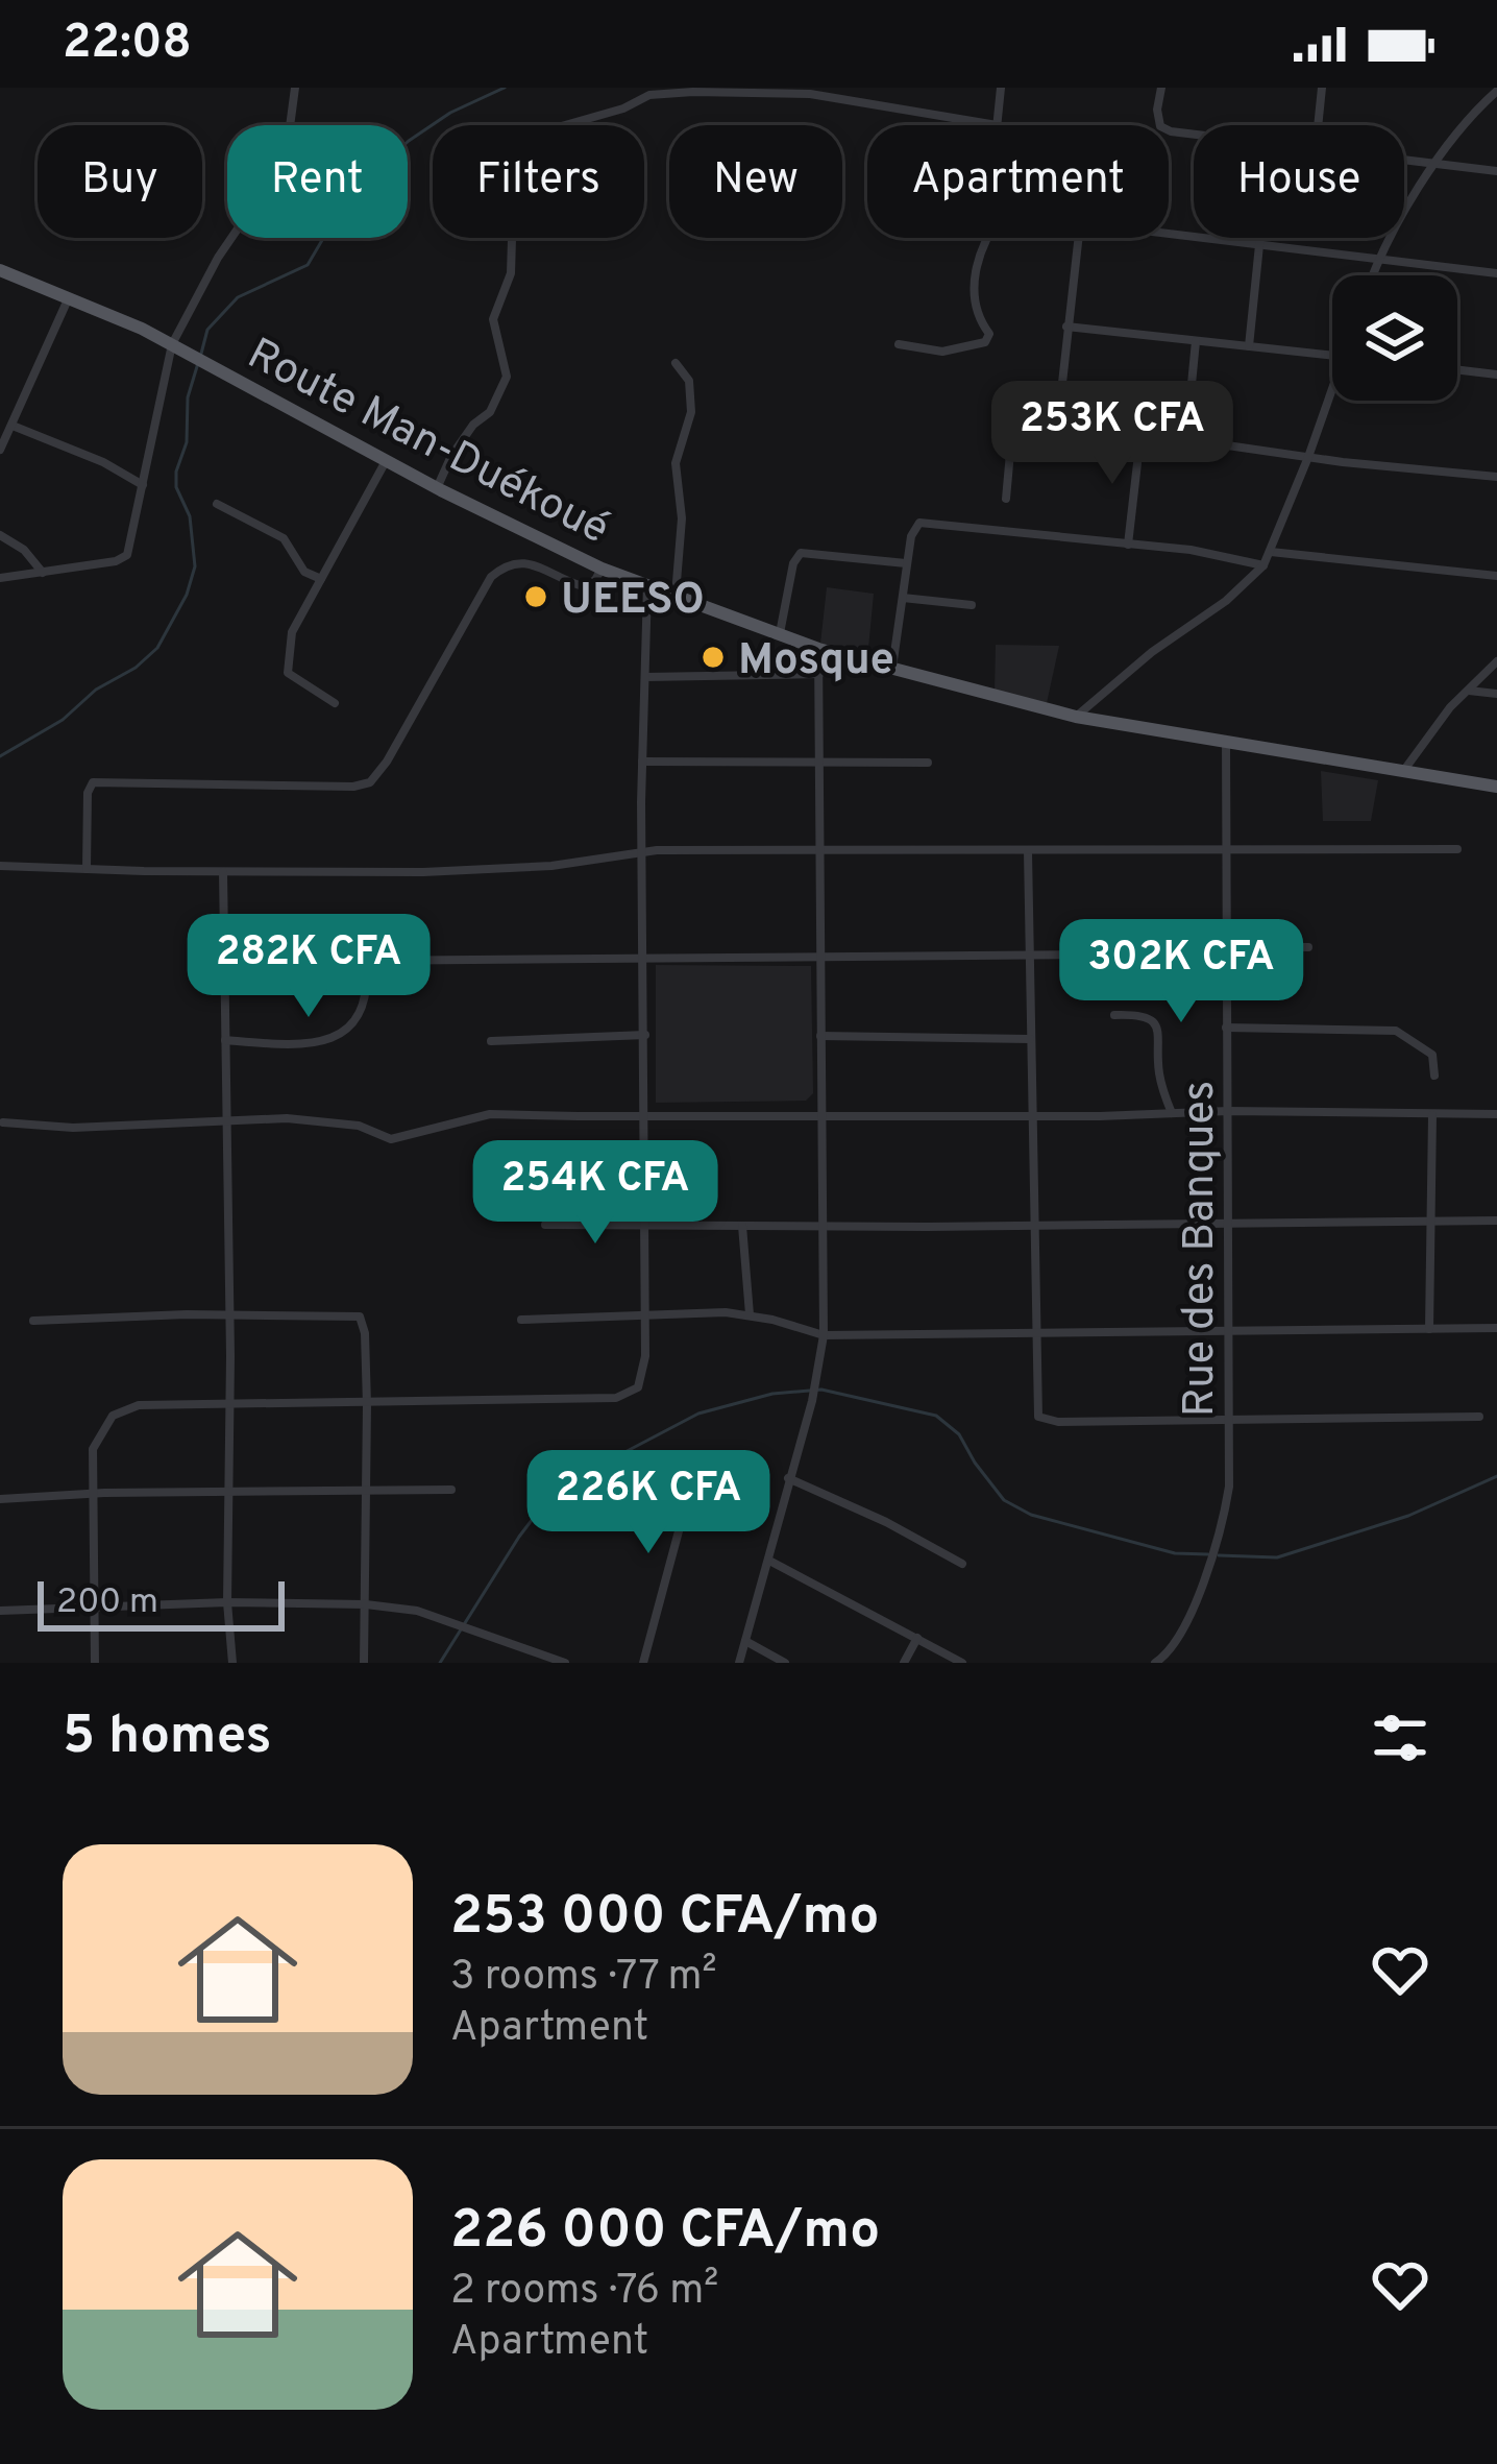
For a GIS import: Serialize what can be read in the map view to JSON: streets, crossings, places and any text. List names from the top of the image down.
{
  "streets": {
    "main road": ["Route Man-Duékoué"],
    "street": ["Rue des Banques"]
  },
  "crossings": [
    ["Route Man-Duékoué", "Rue des Banques"]
  ],
  "places": ["UEESO", "Mosque"],
  "scale_bar": "200 m",
  "page": {
    "status": "22:08",
    "chip": [
      "Buy",
      "Rent",
      "Filters",
      "New",
      "Apartment",
      "House"
    ],
    "price": [
      "253K CFA",
      "282K CFA",
      "302K CFA",
      "254K CFA",
      "226K CFA"
    ],
    "scale": "200 m",
    "heading": "5 homes",
    "list": [
      {
        "name": "253 000 CFA/mo",
        "note": "3 rooms · 77 m² · Apartment"
      },
      {
        "name": "226 000 CFA/mo",
        "note": "2 rooms · 76 m² · Apartment"
      }
    ]
  }
}
